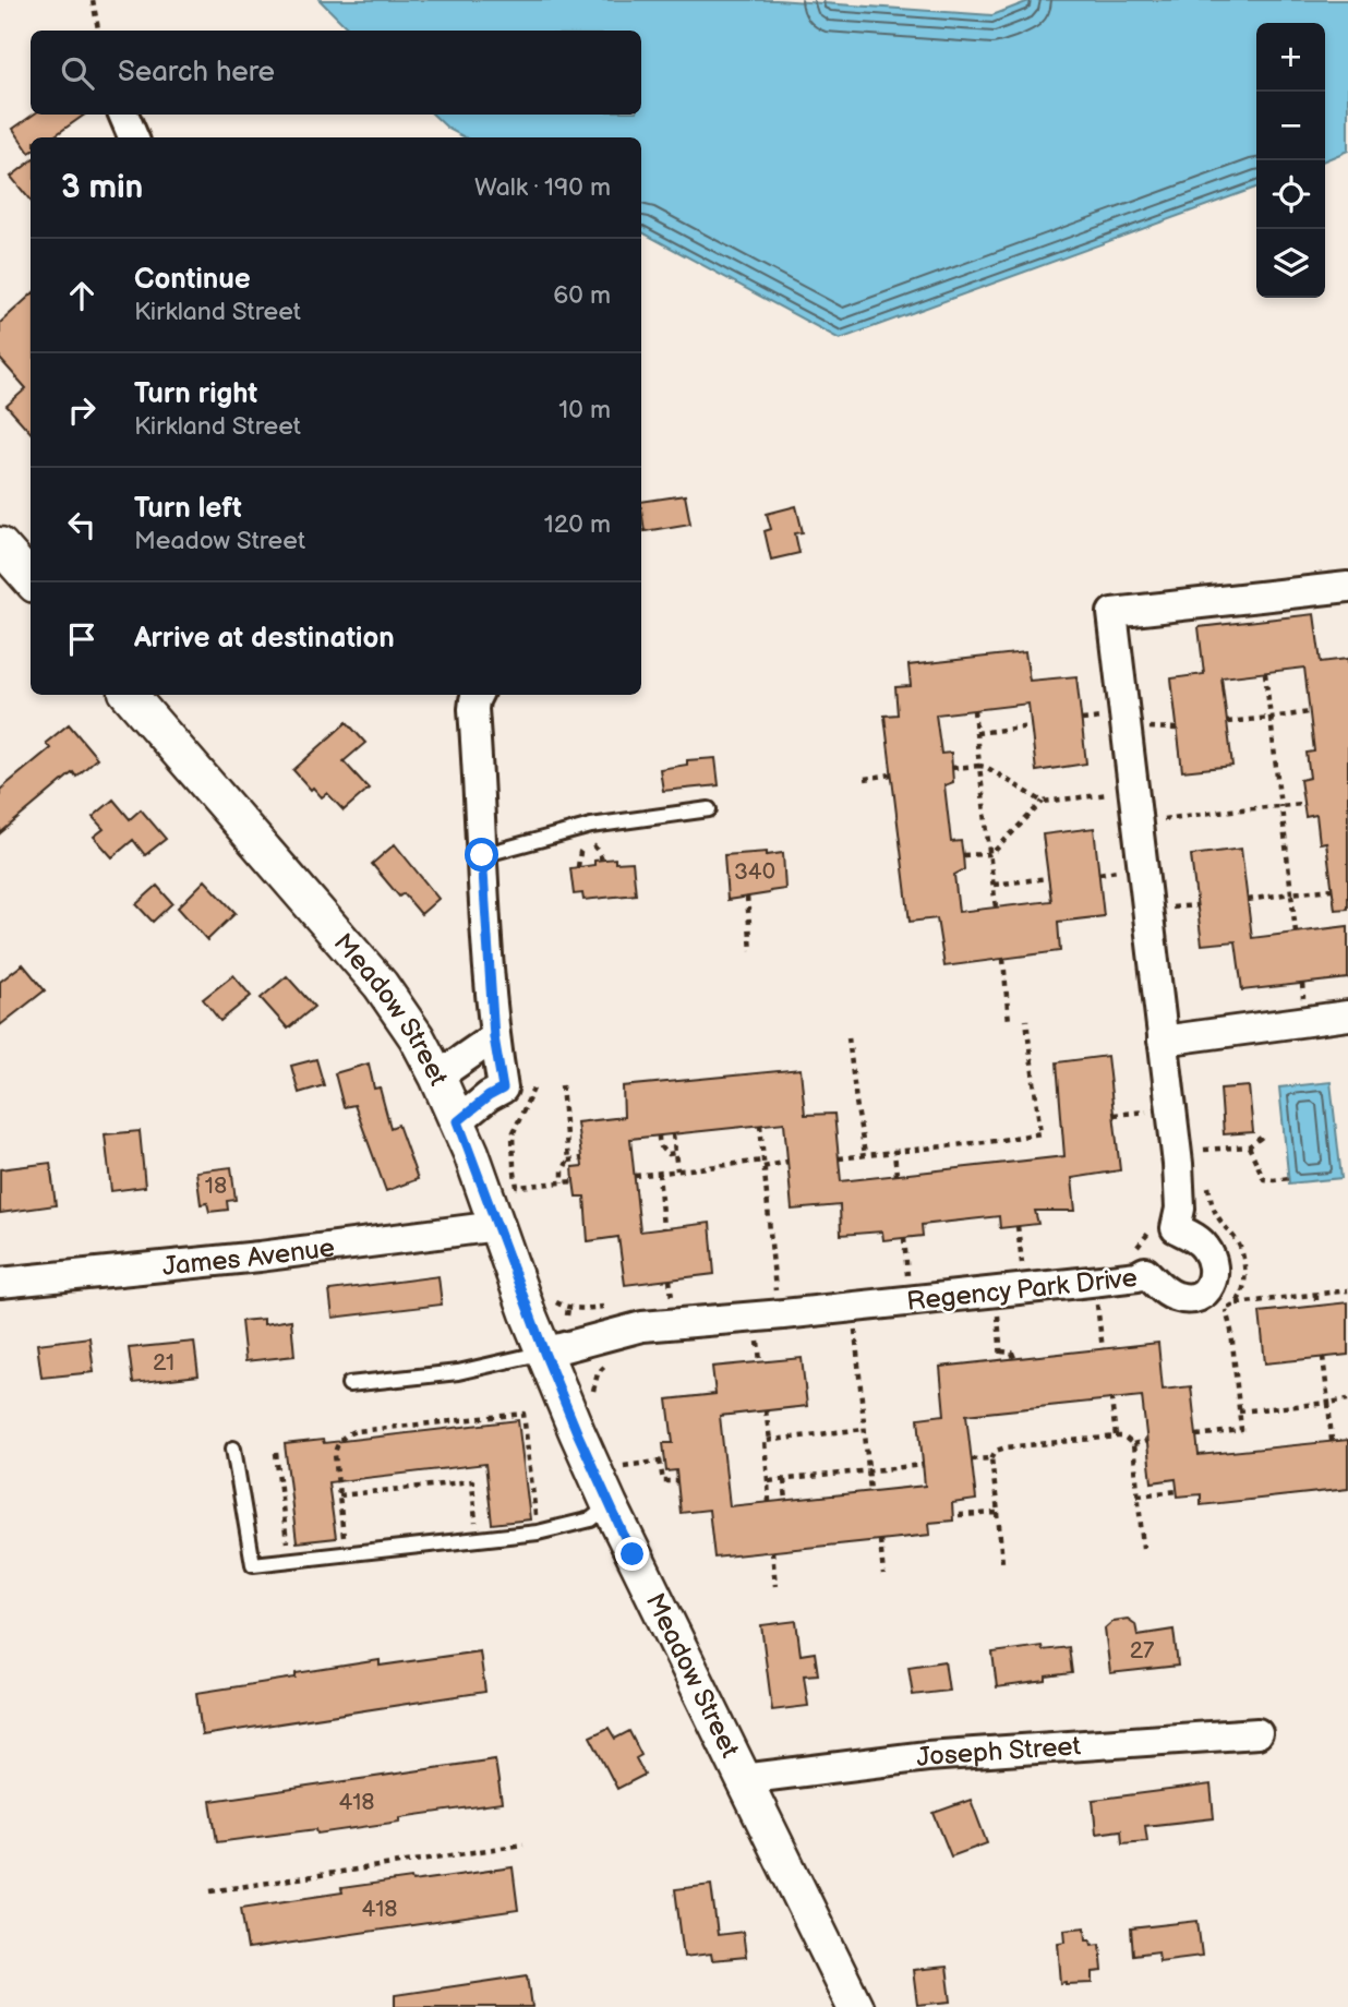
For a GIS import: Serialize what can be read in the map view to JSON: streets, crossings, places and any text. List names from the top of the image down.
{
  "streets": {
    "street": [
      "Meadow Street",
      "James Avenue",
      "Regency Park Drive",
      "Joseph Street"
    ]
  },
  "crossings": [
    ["Meadow Street", "James Avenue"],
    ["Meadow Street", "Regency Park Drive"],
    ["Meadow Street", "Joseph Street"]
  ],
  "house_numbers": [
    "340",
    "18",
    "21",
    "27",
    "418",
    "418"
  ],
  "page": {
    "map_buttons": ["+", "−"],
    "search": "Search here",
    "heading": ["3 min", "Walk · 190 m"],
    "list": [
      ["Continue", "Kirkland Street", "60 m"],
      ["Turn right", "Kirkland Street", "10 m"],
      ["Turn left", "Meadow Street", "120 m"],
      "Arrive at destination"
    ]
  }
}
